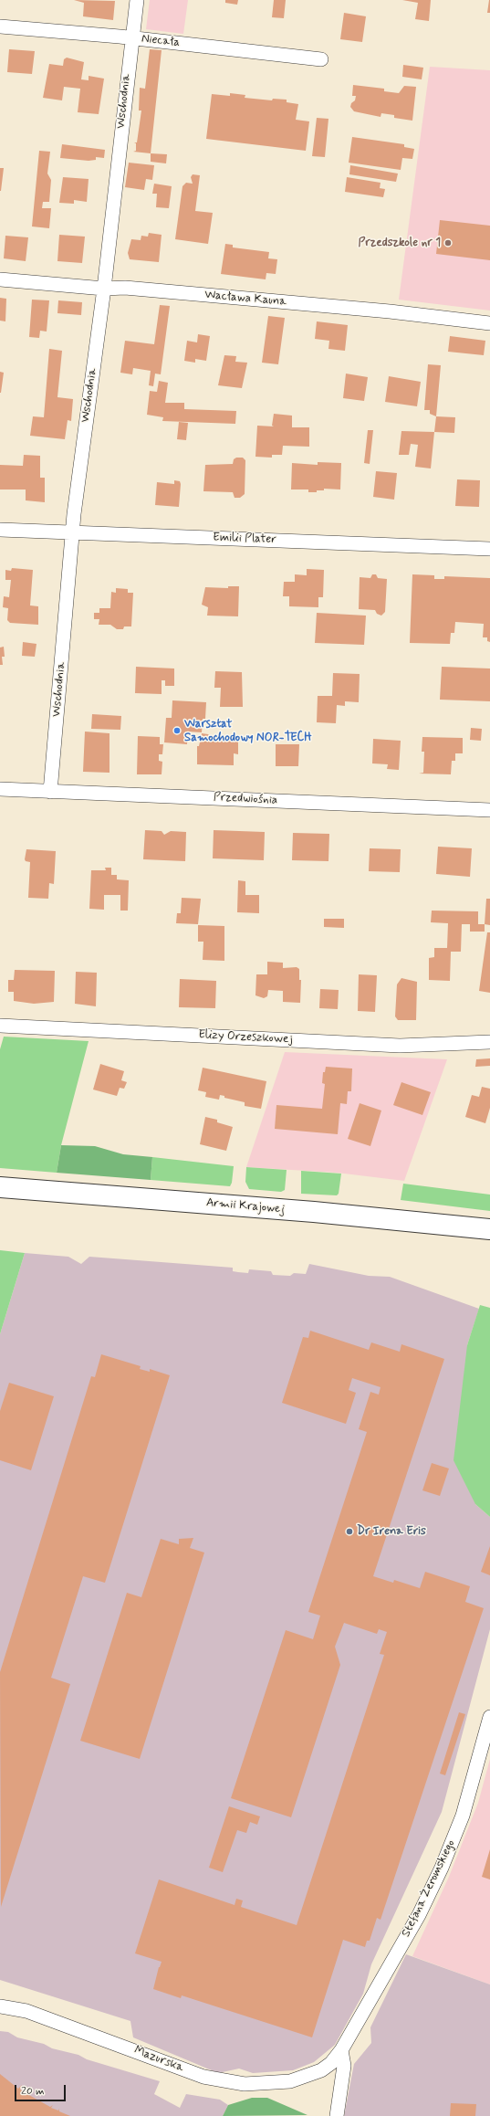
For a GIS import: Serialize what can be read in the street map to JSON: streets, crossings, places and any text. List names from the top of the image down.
{
  "streets": {
    "main road": ["Armii Krajowej"],
    "street": [
      "Niecała",
      "Wschodnia",
      "Wacława Kauna",
      "Emilii Plater",
      "Przedwiośnia",
      "Elizy Orzeszkowej",
      "Stefana Żeromskiego",
      "Mazurska"
    ]
  },
  "crossings": [
    ["Niecała", "Wschodnia"],
    ["Wschodnia", "Wacława Kauna"],
    ["Wschodnia", "Emilii Plater"],
    ["Wschodnia", "Przedwiośnia"],
    ["Stefana Żeromskiego", "Mazurska"]
  ],
  "places": ["Przedszkole nr 1", "Warsztat Samochodowy NOR-TECH", "Dr Irena Eris"],
  "scale_bar": "20 m"
}
